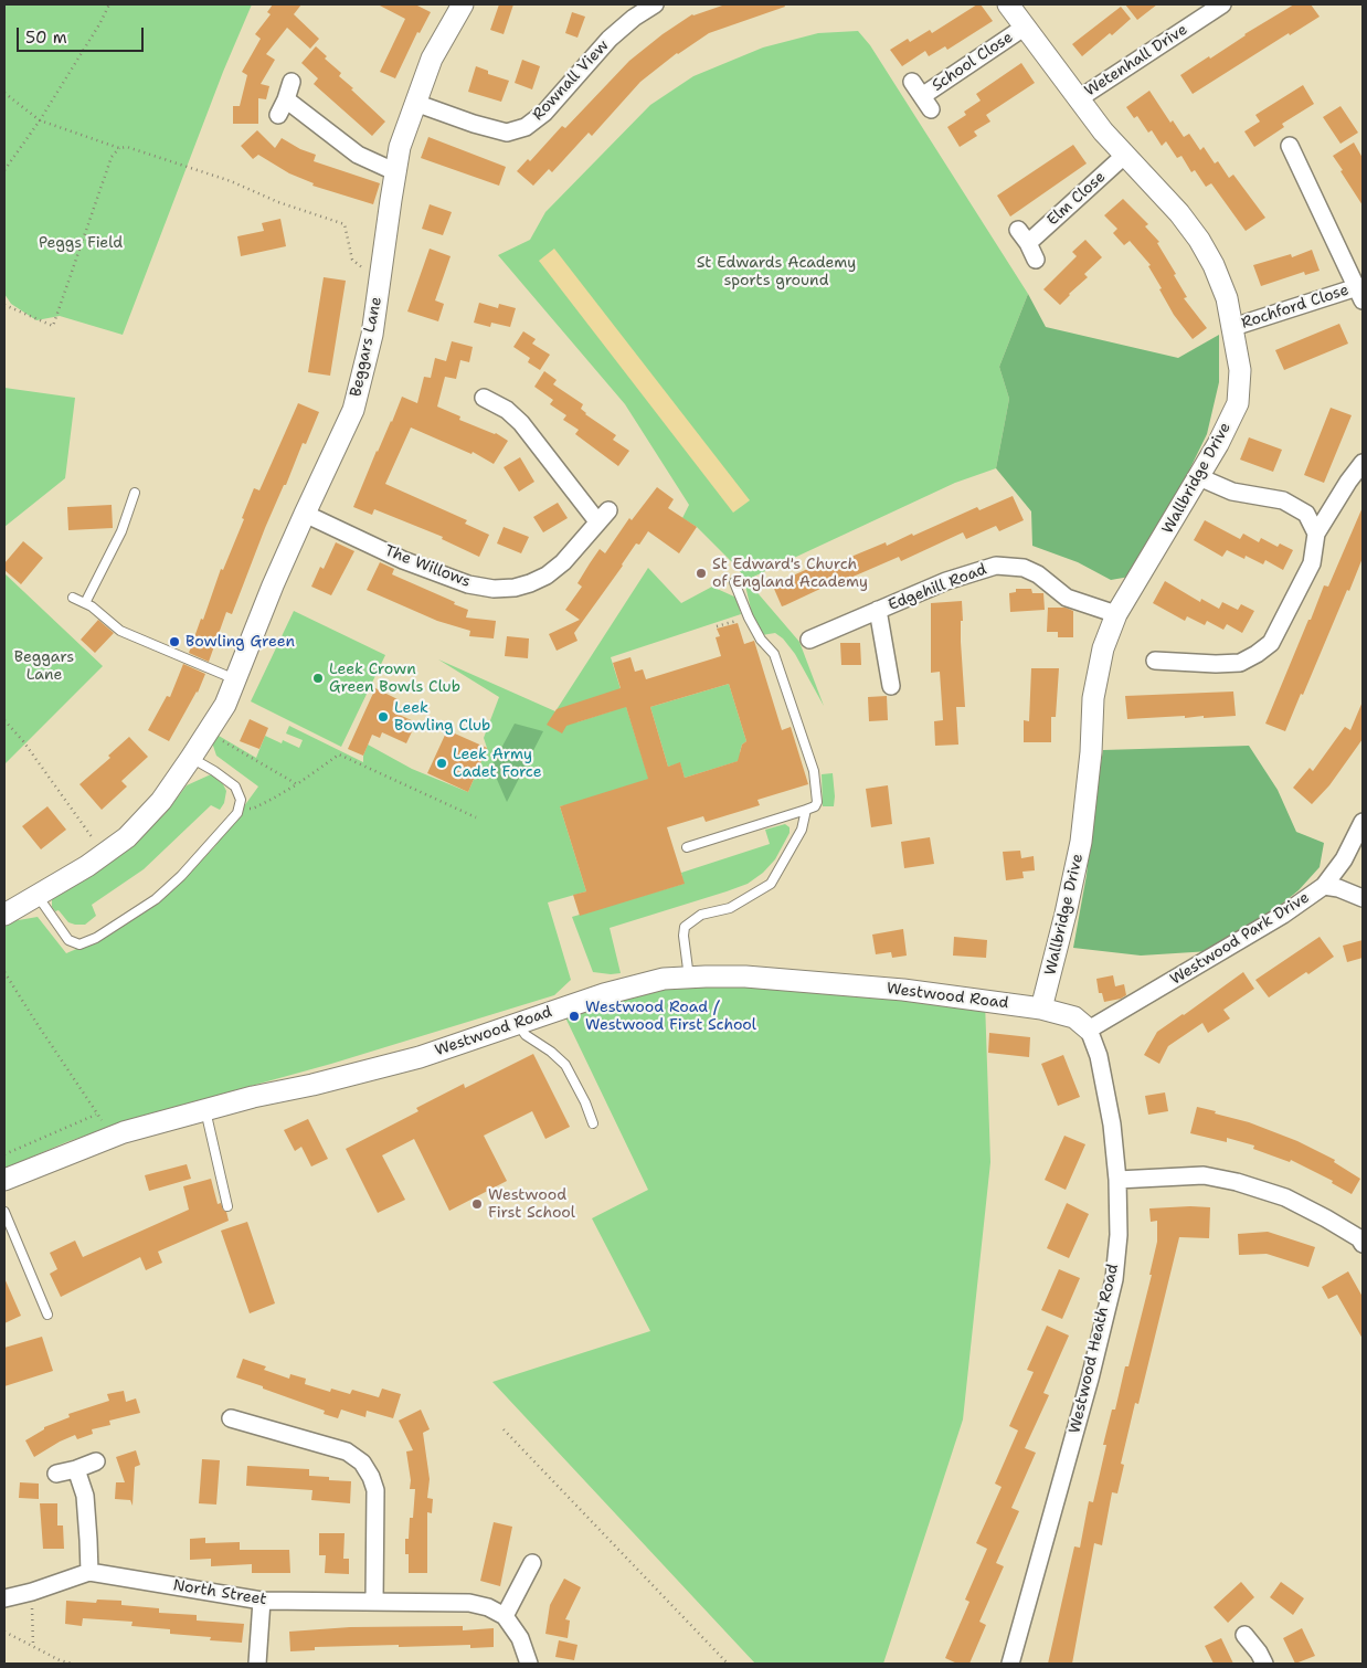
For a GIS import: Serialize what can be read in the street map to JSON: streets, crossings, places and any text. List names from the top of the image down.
{
  "streets": {
    "street": [
      "Wetenhall Drive",
      "School Close",
      "Rownall View",
      "Elm Close",
      "Rochford Close",
      "Beggars Lane",
      "Wallbridge Drive",
      "The Willows",
      "Edgehill Road",
      "Westwood Park Drive",
      "Westwood Road",
      "Westwood Heath Road",
      "North Street"
    ]
  },
  "crossings": [
    ["Wetenhall Drive", "Wallbridge Drive"],
    ["School Close", "Wallbridge Drive"],
    ["Rownall View", "Beggars Lane"],
    ["Elm Close", "Wallbridge Drive"],
    ["Rochford Close", "Wallbridge Drive"],
    ["Beggars Lane", "The Willows"],
    ["Wallbridge Drive", "Edgehill Road"],
    ["Wallbridge Drive", "Westwood Road"],
    ["Westwood Park Drive", "Westwood Road"],
    ["Westwood Park Drive", "Westwood Heath Road"],
    ["Westwood Road", "Westwood Heath Road"]
  ],
  "parks": ["Peggs Field", "St Edwards Academy sports ground", "Beggars Lane"],
  "places": [
    "St Edward's Church of England Academy",
    "Bowling Green",
    "Leek Crown Green Bowls Club",
    "Leek Bowling Club",
    "Leek Army Cadet Force",
    "Westwood Road / Westwood First School",
    "Westwood First School"
  ],
  "scale_bar": "50 m"
}
